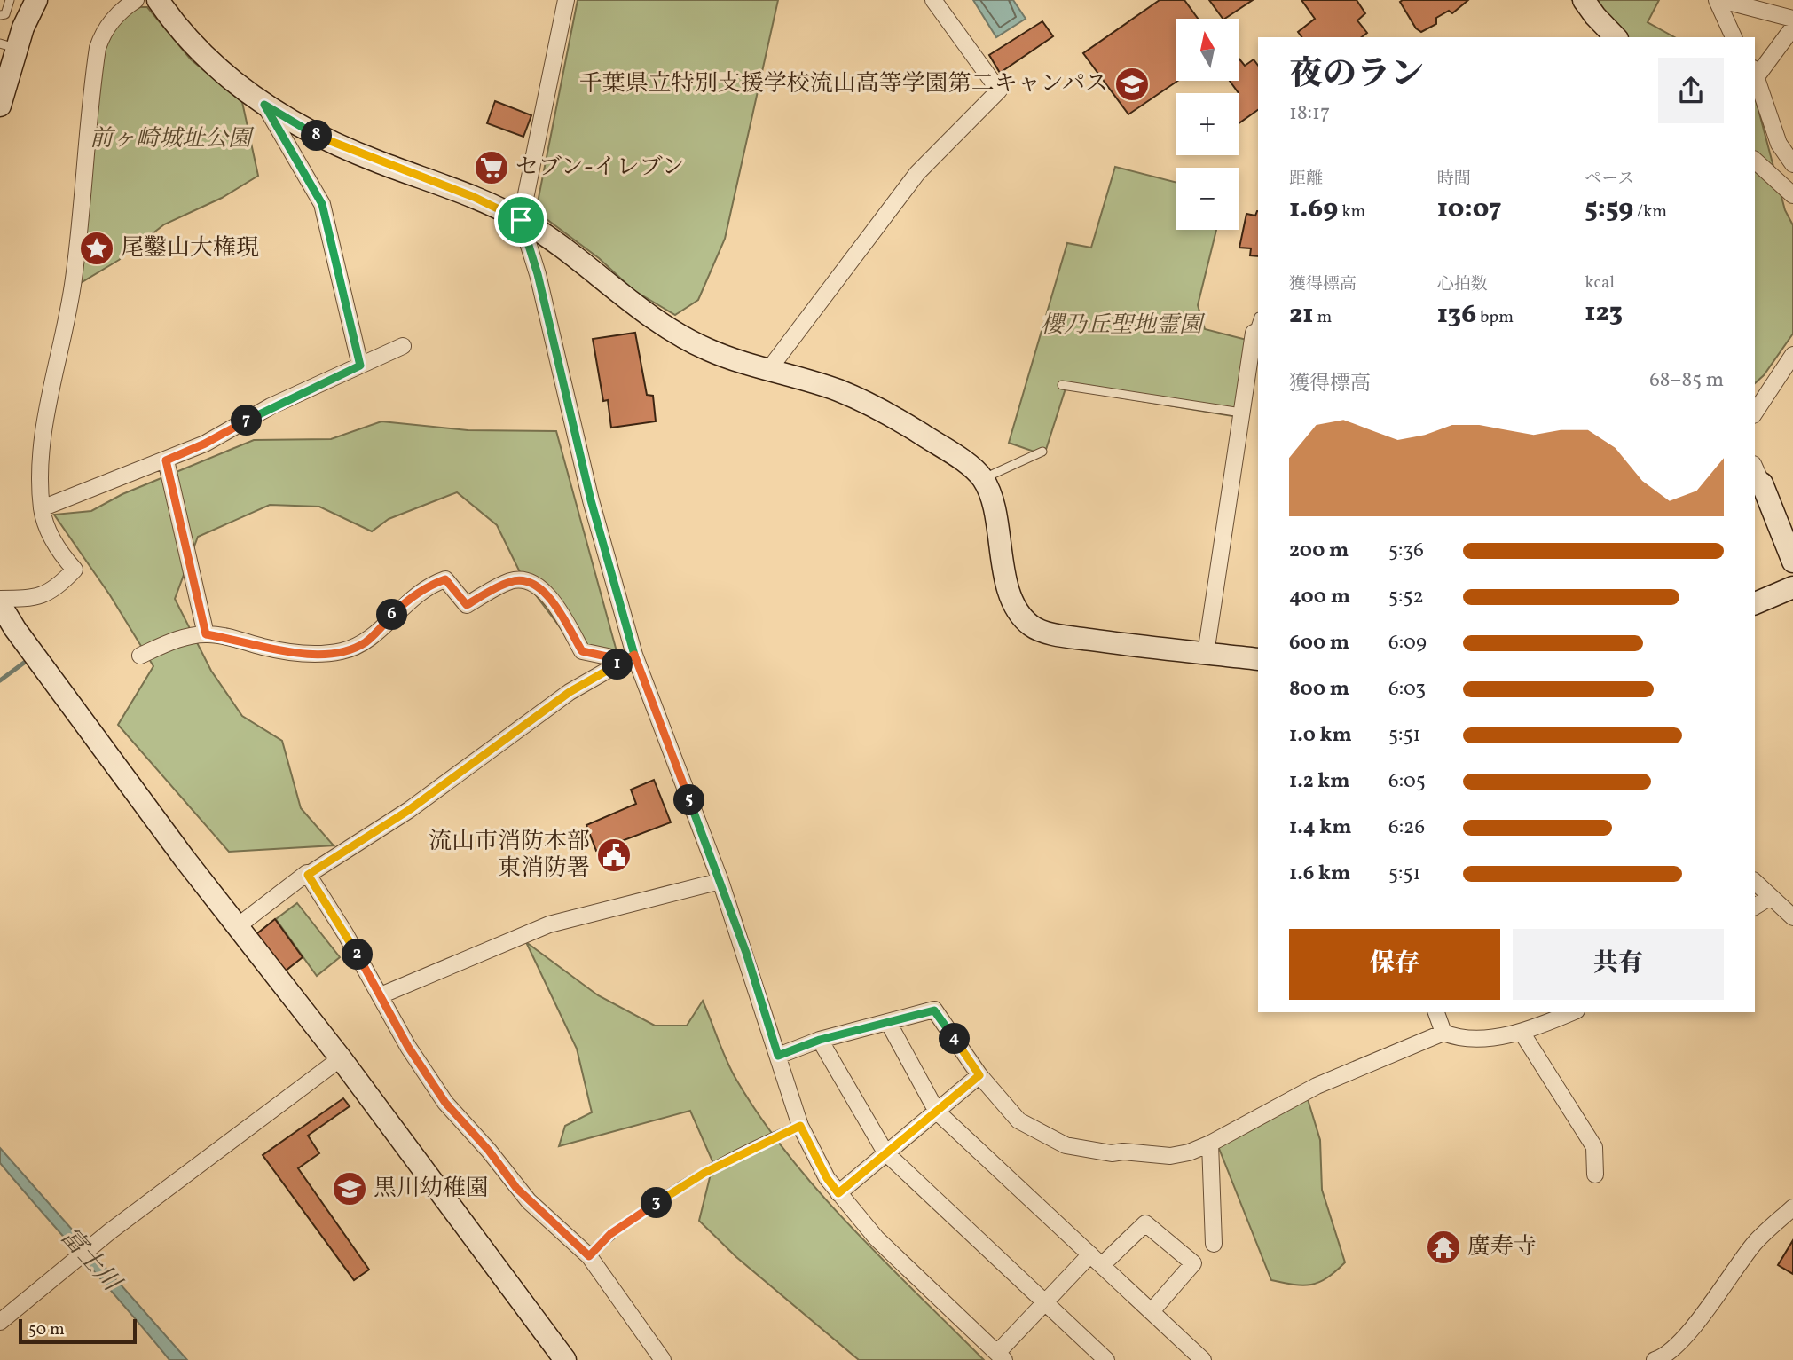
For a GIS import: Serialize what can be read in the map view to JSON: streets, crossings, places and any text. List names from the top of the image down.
{
  "water": ["富士川"],
  "parks": ["前ヶ崎城址公園", "櫻乃丘聖地霊園"],
  "places": {
    "school or university": ["千葉県立特別支援学校流山高等学園第二キャンパス", "黒川幼稚園"],
    "supermarket": ["セブン-イレブン"],
    "place": ["尾鑿山大権現"],
    "public building": ["流山市消防本部 東消防署"],
    "temple": ["廣寿寺"]
  },
  "scale_bar": "50 m",
  "north": "top",
  "page": {
    "map_buttons": ["+", "−"],
    "heading": ["夜のラン", "18:17"],
    "pins": [
      "8",
      "7",
      "6",
      "1",
      "5",
      "2",
      "4",
      "3"
    ],
    "stats": [
      ["距離", "1.69 km"],
      ["時間", "10:07"],
      ["ペース", "5:59 /km"],
      ["獲得標高", "21 m"],
      ["心拍数", "136 bpm"],
      ["kcal", "123"]
    ],
    "chart": ["獲得標高", "68–85 m"],
    "list": [
      {
        "name": "200 m",
        "note": "5:36"
      },
      {
        "name": "400 m",
        "note": "5:52"
      },
      {
        "name": "600 m",
        "note": "6:09"
      },
      {
        "name": "800 m",
        "note": "6:03"
      },
      {
        "name": "1.0 km",
        "note": "5:51"
      },
      {
        "name": "1.2 km",
        "note": "6:05"
      },
      {
        "name": "1.4 km",
        "note": "6:26"
      },
      {
        "name": "1.6 km",
        "note": "5:51"
      }
    ],
    "buttons": ["保存", "共有"],
    "scale": "50 m"
  }
}
